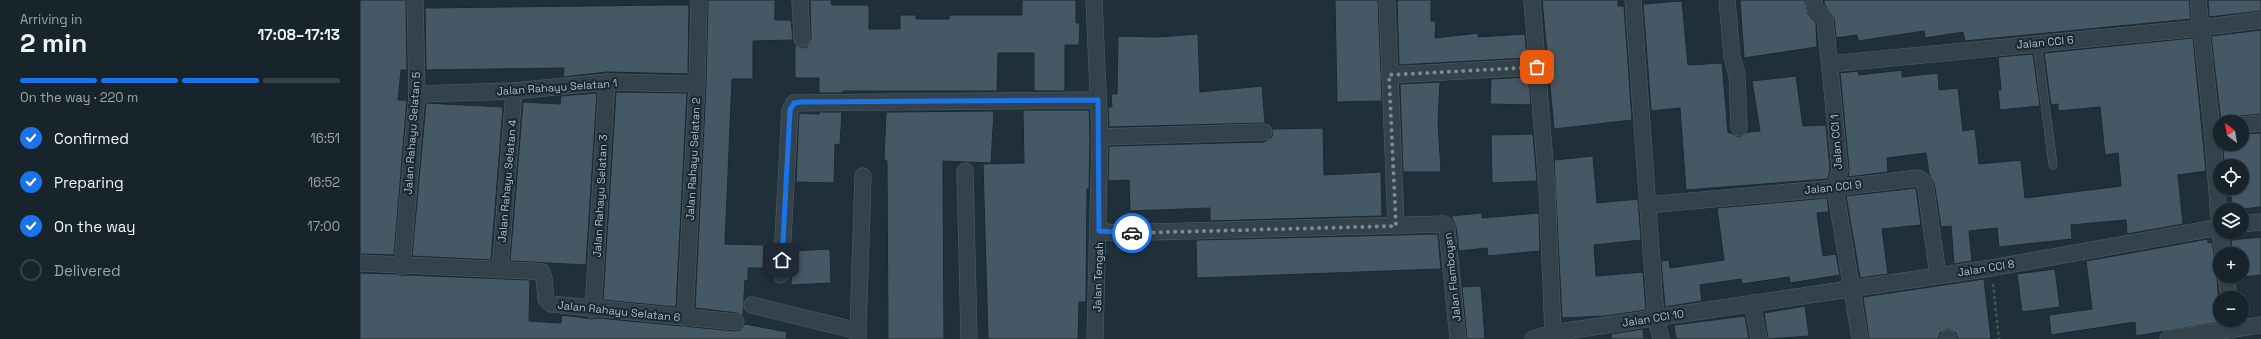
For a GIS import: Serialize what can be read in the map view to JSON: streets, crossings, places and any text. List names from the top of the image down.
{
  "streets": {
    "street": [
      "Jalan CCI 6",
      "Jalan Rahayu Selatan 1",
      "Jalan Rahayu Selatan 5",
      "Jalan CCI 1",
      "Jalan Rahayu Selatan 2",
      "Jalan Rahayu Selatan 4",
      "Jalan CCI 9",
      "Jalan Rahayu Selatan 3",
      "Jalan CCI 8",
      "Jalan Tengah",
      "Jalan Flamboyan",
      "Jalan Rahayu Selatan 6",
      "Jalan CCI 10"
    ]
  },
  "crossings": [
    ["Jalan CCI 6", "Jalan CCI 1"],
    ["Jalan Rahayu Selatan 1", "Jalan Rahayu Selatan 5"],
    ["Jalan Rahayu Selatan 1", "Jalan Rahayu Selatan 2"],
    ["Jalan Rahayu Selatan 1", "Jalan Rahayu Selatan 4"],
    ["Jalan Rahayu Selatan 1", "Jalan Rahayu Selatan 3"],
    ["Jalan Rahayu Selatan 5", "Jalan Rahayu Selatan 6"],
    ["Jalan CCI 1", "Jalan CCI 9"],
    ["Jalan CCI 1", "Jalan CCI 8"],
    ["Jalan Rahayu Selatan 2", "Jalan Rahayu Selatan 6"],
    ["Jalan Rahayu Selatan 4", "Jalan Rahayu Selatan 6"],
    ["Jalan CCI 9", "Jalan CCI 8"],
    ["Jalan Rahayu Selatan 3", "Jalan Rahayu Selatan 6"],
    ["Jalan CCI 8", "Jalan CCI 10"],
    ["Jalan Tengah", "Jalan Flamboyan"]
  ],
  "north": "top left",
  "page": {
    "heading": ["2 min", "Arriving in", "17:08–17:13"],
    "bar": "On the way · 220 m",
    "map_buttons": ["+", "−"],
    "list": [
      ["Confirmed", "16:51"],
      ["Preparing", "16:52"],
      ["On the way", "17:00"],
      "Delivered"
    ]
  }
}
